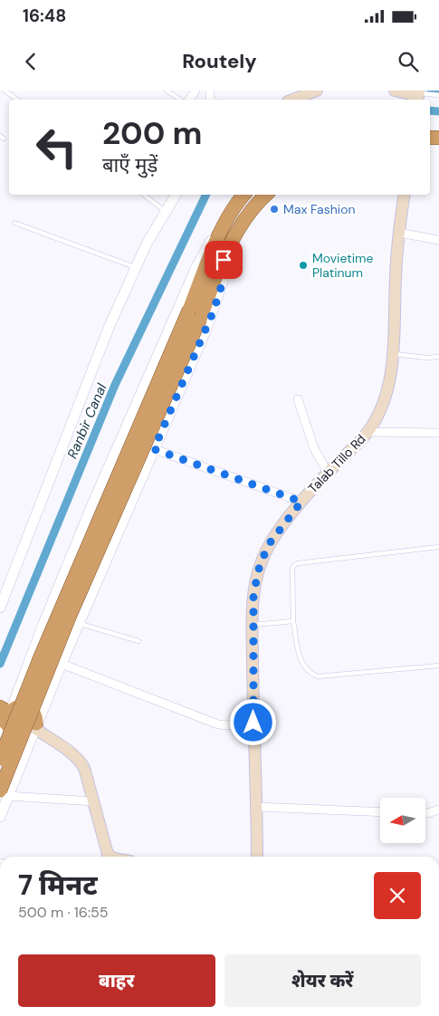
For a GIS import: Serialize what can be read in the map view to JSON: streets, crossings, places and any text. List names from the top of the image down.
{
  "streets": {
    "main road": ["Talab Tillo Rd"]
  },
  "water": ["Ranbir Canal"],
  "places": ["Max Fashion", "Movietime Platinum"],
  "north": "left",
  "page": {
    "status": "16:48",
    "header": "Routely",
    "turn": ["200 m", "बाएँ मुड़ें"],
    "heading": ["7 मिनट", "500 m · 16:55"],
    "buttons": ["बाहर", "शेयर करें"]
  }
}
